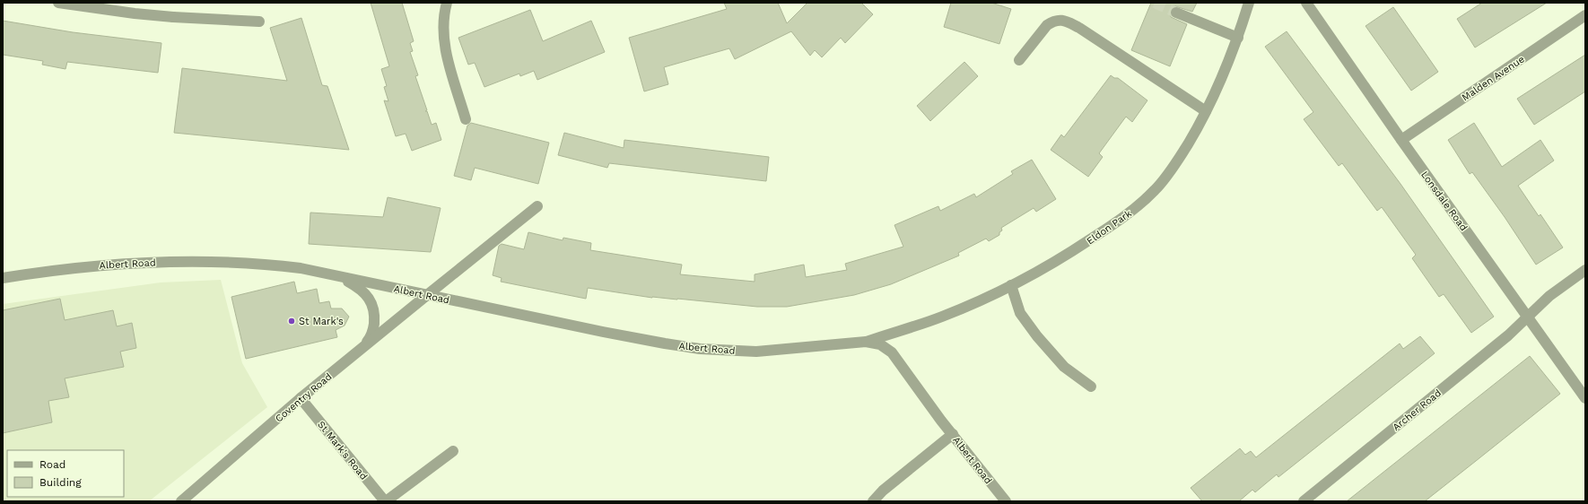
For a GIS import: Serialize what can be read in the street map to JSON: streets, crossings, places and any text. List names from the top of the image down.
{
  "streets": {
    "street": [
      "Malden Avenue",
      "Lonsdale Road",
      "Eldon Park",
      "Albert Road",
      "Coventry Road",
      "Archer Road",
      "St Mark's Road"
    ]
  },
  "crossings": [
    ["Malden Avenue", "Lonsdale Road"],
    ["Lonsdale Road", "Archer Road"],
    ["Eldon Park", "Albert Road"],
    ["Albert Road", "Coventry Road"],
    ["Coventry Road", "St Mark's Road"]
  ],
  "places": ["St Mark's"],
  "legend": ["Road", "Building"]
}
